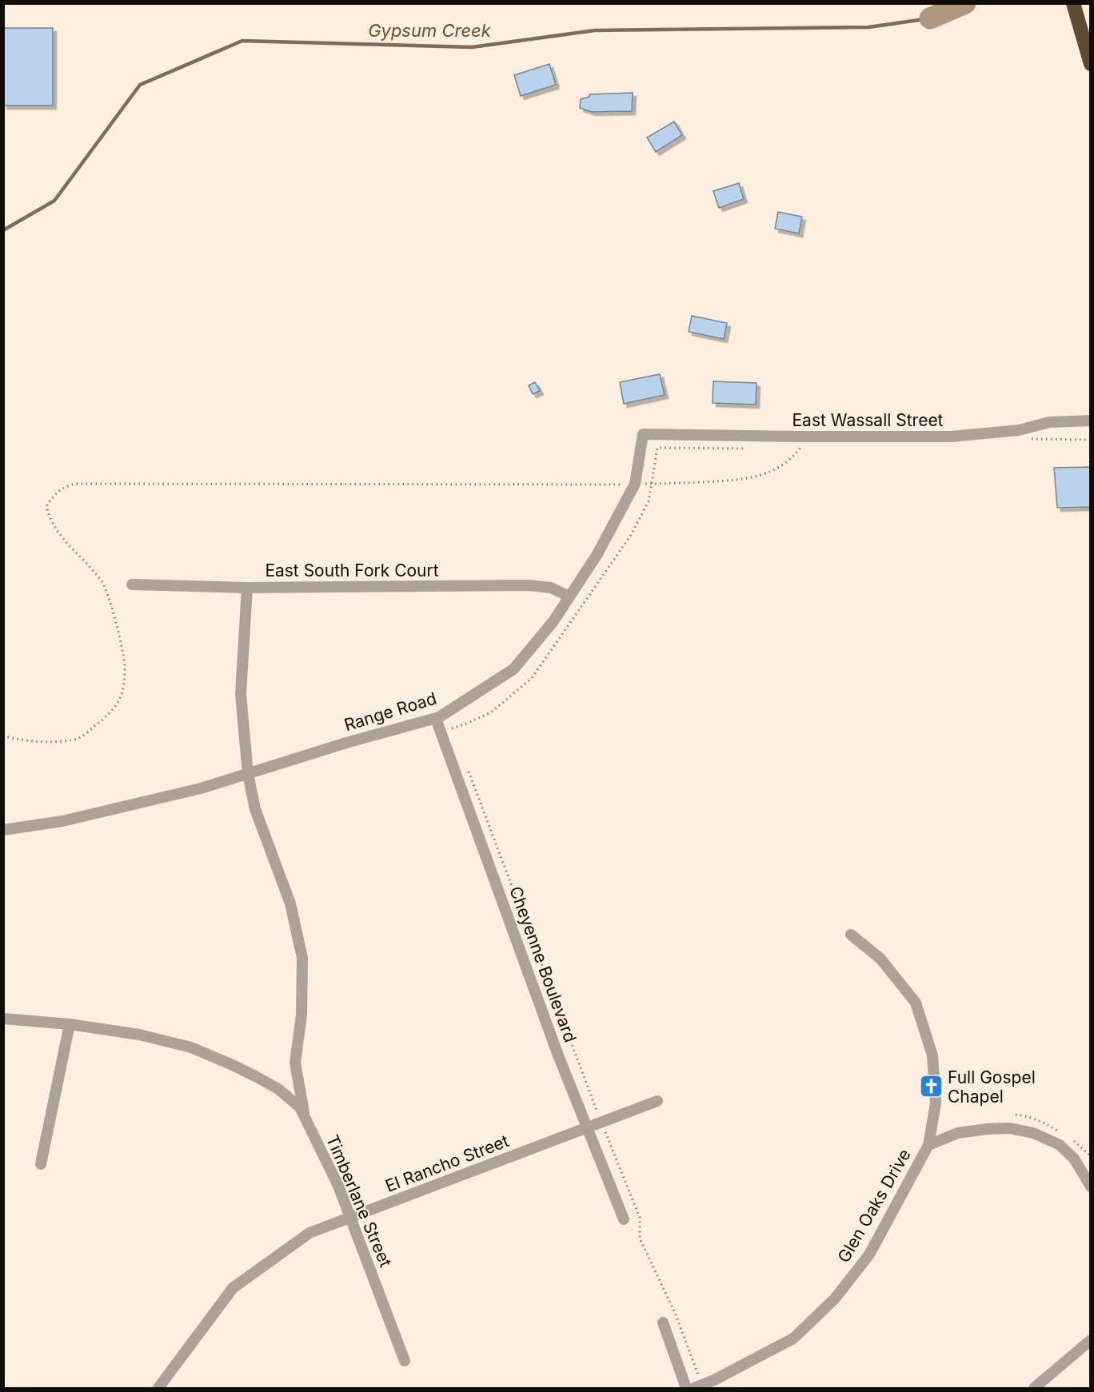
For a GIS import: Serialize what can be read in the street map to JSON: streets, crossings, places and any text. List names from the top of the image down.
{
  "streets": {
    "street": [
      "East Wassall Street",
      "East South Fork Court",
      "Range Road",
      "Cheyenne Boulevard",
      "El Rancho Street",
      "Timberlane Street",
      "Glen Oaks Drive"
    ]
  },
  "crossings": [
    ["East Wassall Street", "Range Road"],
    ["East South Fork Court", "Range Road"],
    ["Range Road", "Cheyenne Boulevard"],
    ["Cheyenne Boulevard", "El Rancho Street"],
    ["El Rancho Street", "Timberlane Street"]
  ],
  "water": ["Gypsum Creek"],
  "places": {
    "church": ["Full Gospel Chapel"]
  }
}
